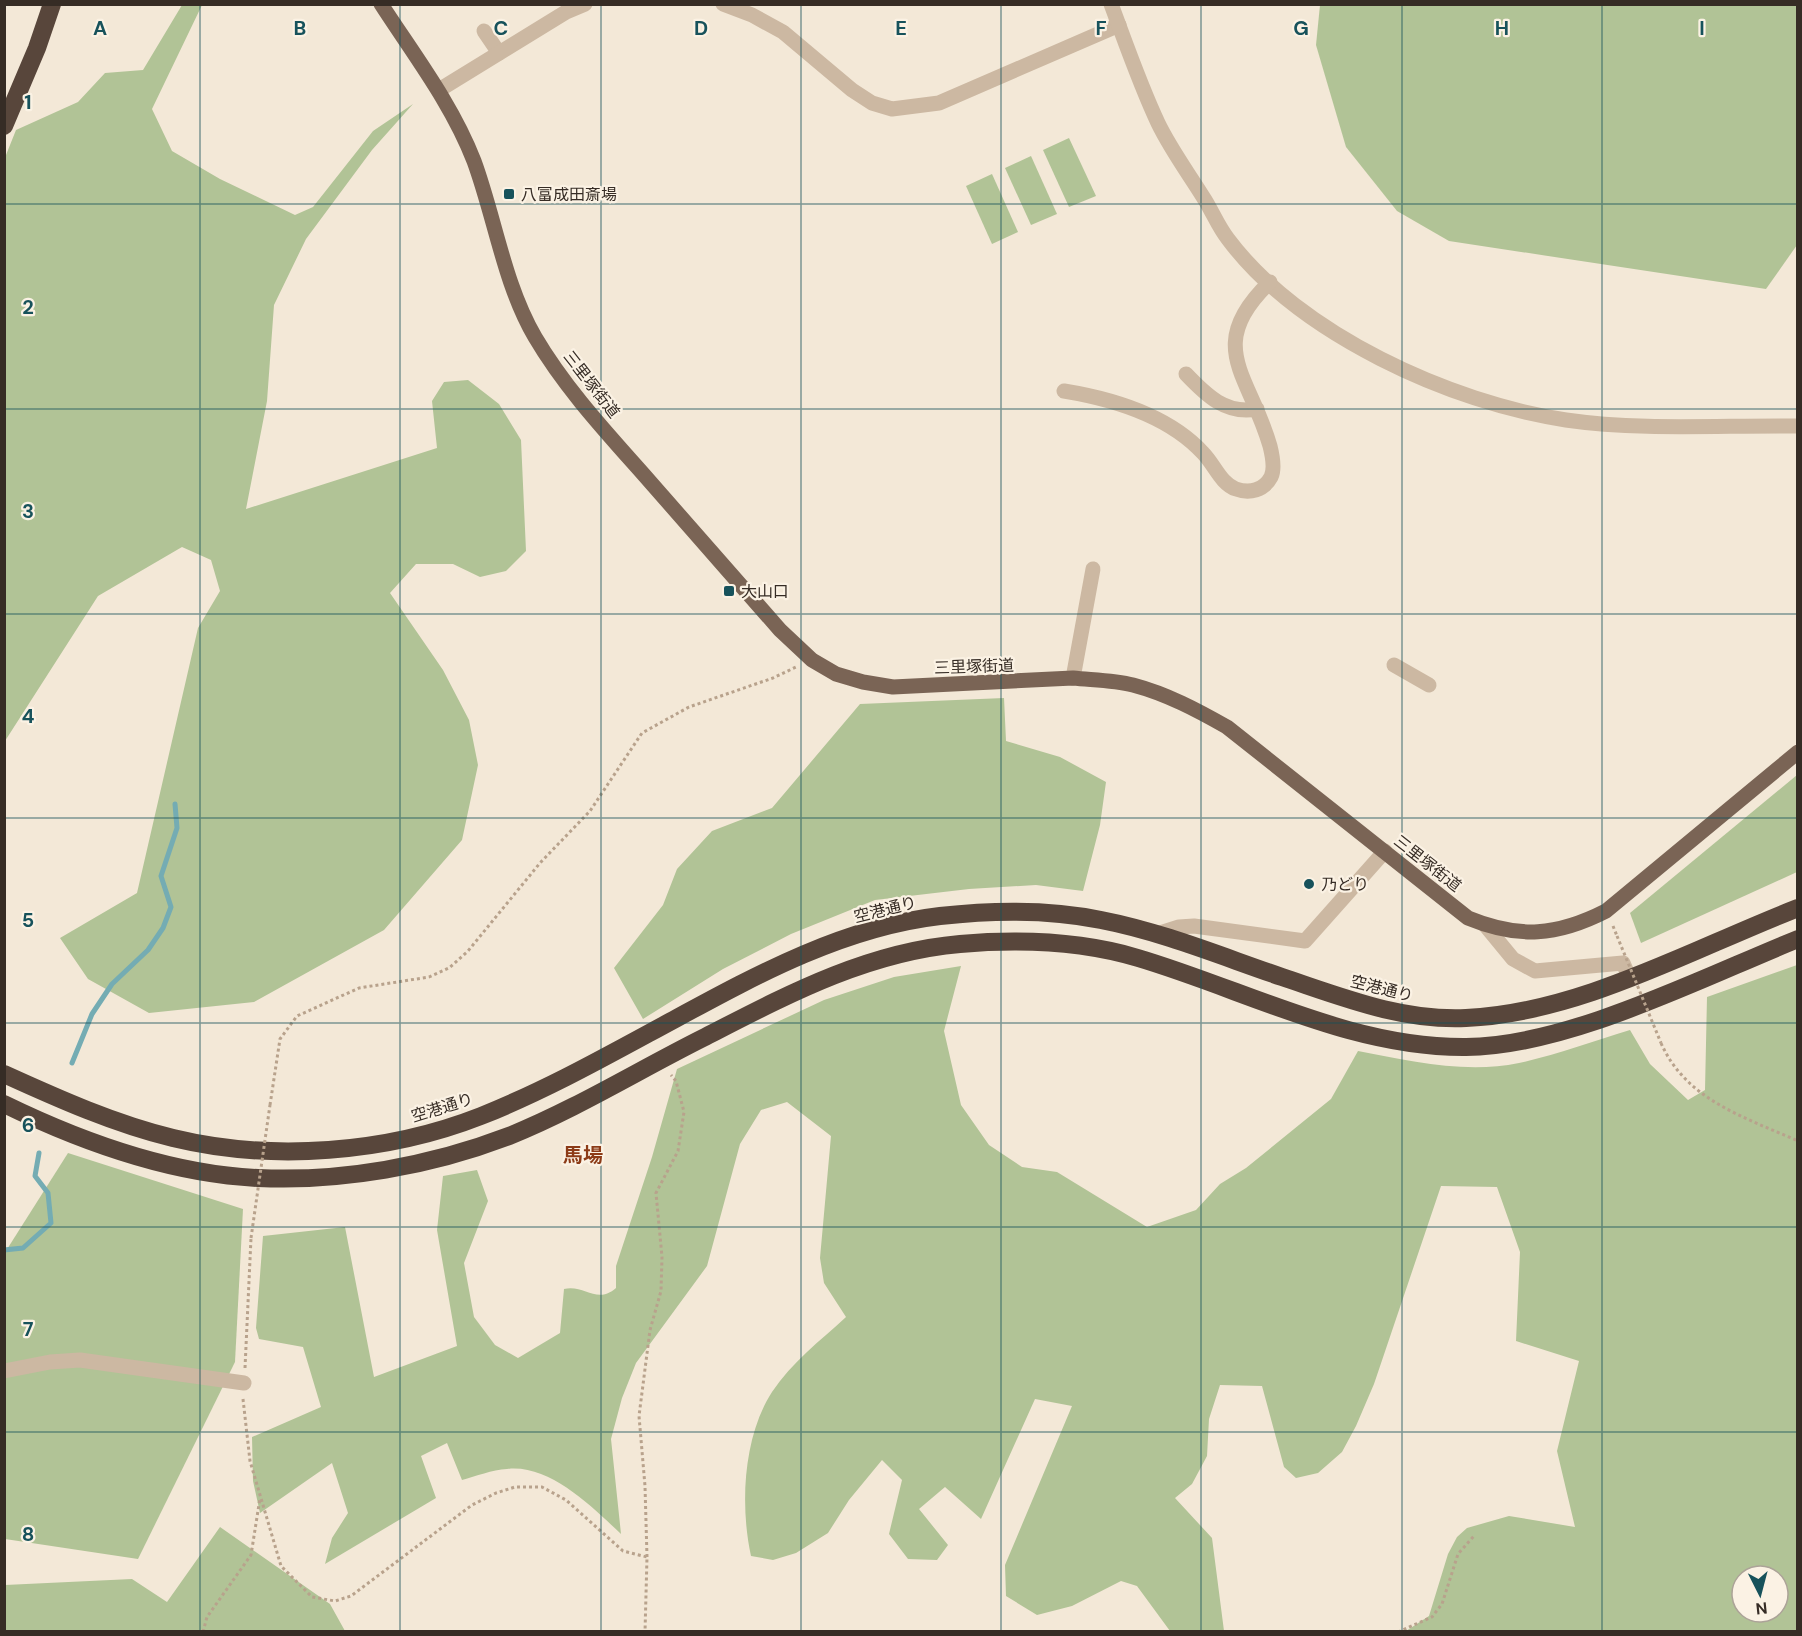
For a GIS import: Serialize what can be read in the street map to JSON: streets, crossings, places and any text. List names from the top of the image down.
{
  "streets": {
    "highway": ["空港通り"],
    "main road": ["三里塚街道"]
  },
  "districts": ["馬場"],
  "places": {
    "transit": ["八富成田斎場", "大山口"],
    "other": ["乃どり"]
  },
  "north": "bottom",
  "grid": {
    "columns": [
      "A",
      "B",
      "C",
      "D",
      "E",
      "F",
      "G",
      "H",
      "I"
    ],
    "rows": [
      "1",
      "2",
      "3",
      "4",
      "5",
      "6",
      "7",
      "8"
    ]
  }
}
